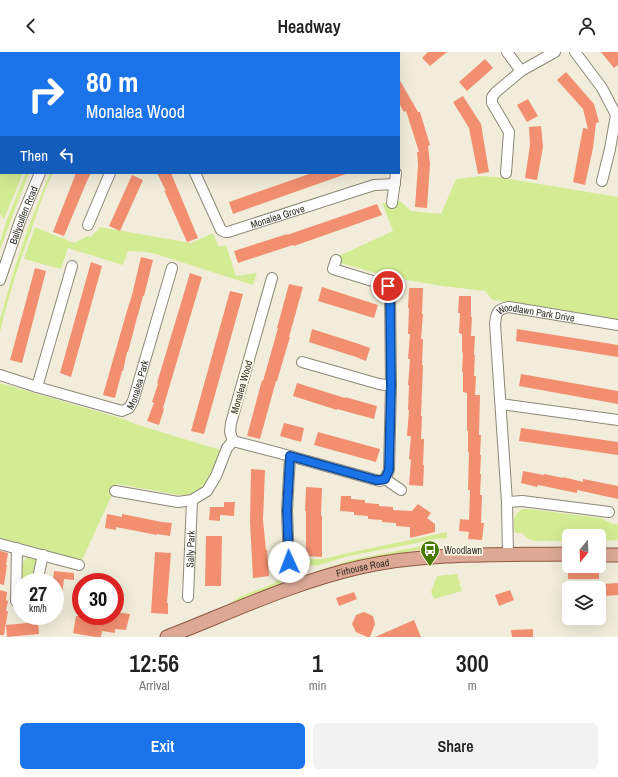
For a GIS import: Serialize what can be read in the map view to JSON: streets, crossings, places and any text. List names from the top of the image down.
{
  "streets": {
    "main road": ["Firhouse Road"],
    "street": [
      "Ballycullen Road",
      "Monalea Grove",
      "Woodlawn Park Drive",
      "Monalea Park",
      "Monalea Wood",
      "Sally Park"
    ]
  },
  "crossings": [
    ["Woodlawn Park Drive", "Firhouse Road"]
  ],
  "places": {
    "bus stop": ["Woodlawn"]
  },
  "north": "bottom",
  "page": {
    "header": "Headway",
    "turn": ["80 m", "Monalea Wood"],
    "then": "Then",
    "speed": "27 km/h",
    "limit": "30",
    "eta": [
      "12:56",
      "Arrival",
      "1",
      "min",
      "300",
      "m"
    ],
    "buttons": ["Exit", "Share"]
  }
}
